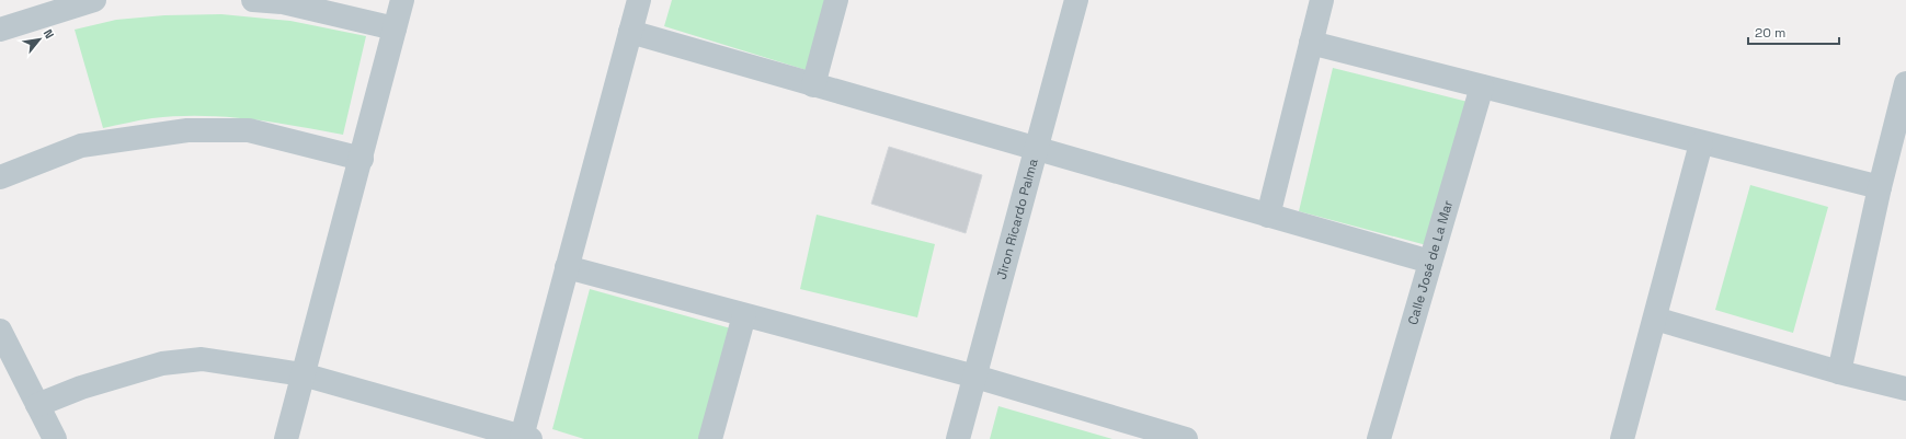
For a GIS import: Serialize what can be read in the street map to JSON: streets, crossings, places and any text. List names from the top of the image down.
{
  "streets": {
    "street": ["Jiron Ricardo Palma", "Calle José de La Mar"]
  },
  "scale_bar": "20 m",
  "north": "top right"
}
